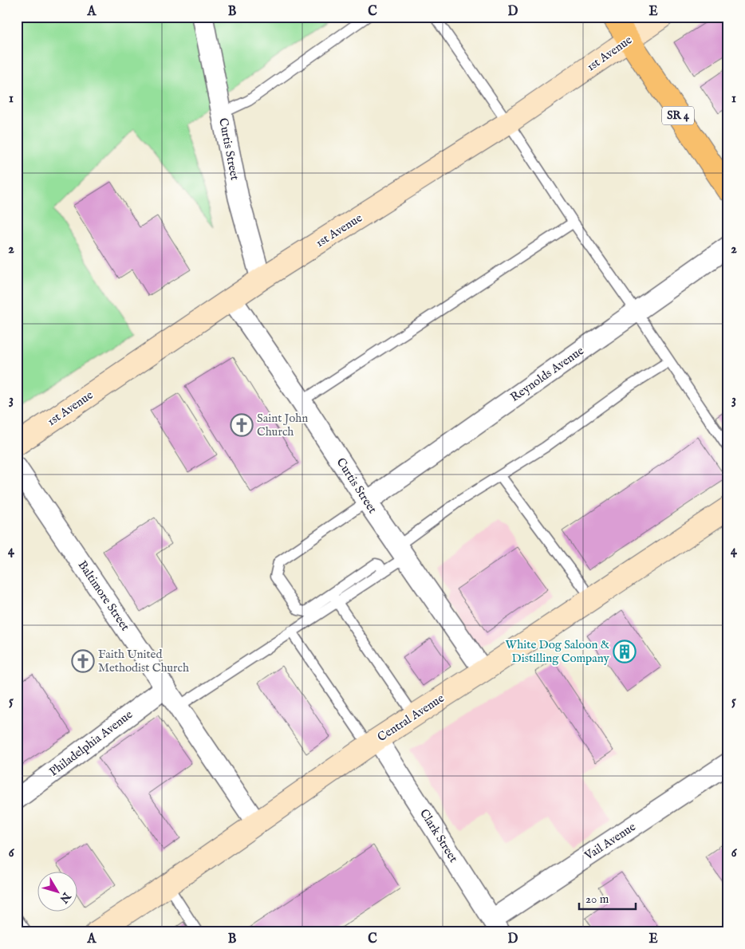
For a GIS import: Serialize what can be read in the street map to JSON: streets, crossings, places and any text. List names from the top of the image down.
{
  "streets": {
    "main road": ["SR 4"],
    "street": [
      "1st Avenue",
      "Curtis Street",
      "Reynolds Avenue",
      "Baltimore Street",
      "Central Avenue",
      "Philadelphia Avenue",
      "Clark Street",
      "Vail Avenue"
    ]
  },
  "crossings": [
    ["1st Avenue", "SR 4"],
    ["1st Avenue", "Curtis Street"],
    ["Curtis Street", "Reynolds Avenue"],
    ["Curtis Street", "Central Avenue"],
    ["Baltimore Street", "Central Avenue"],
    ["Baltimore Street", "Philadelphia Avenue"],
    ["Central Avenue", "Clark Street"],
    ["Clark Street", "Vail Avenue"]
  ],
  "places": {
    "church": ["Saint John Church", "Faith United Methodist Church"],
    "building": ["White Dog Saloon & Distilling Company"]
  },
  "scale_bar": "20 m",
  "north": "bottom right",
  "grid": {
    "columns": [
      "A",
      "B",
      "C",
      "D",
      "E"
    ],
    "rows": [
      "1",
      "2",
      "3",
      "4",
      "5",
      "6"
    ]
  }
}
